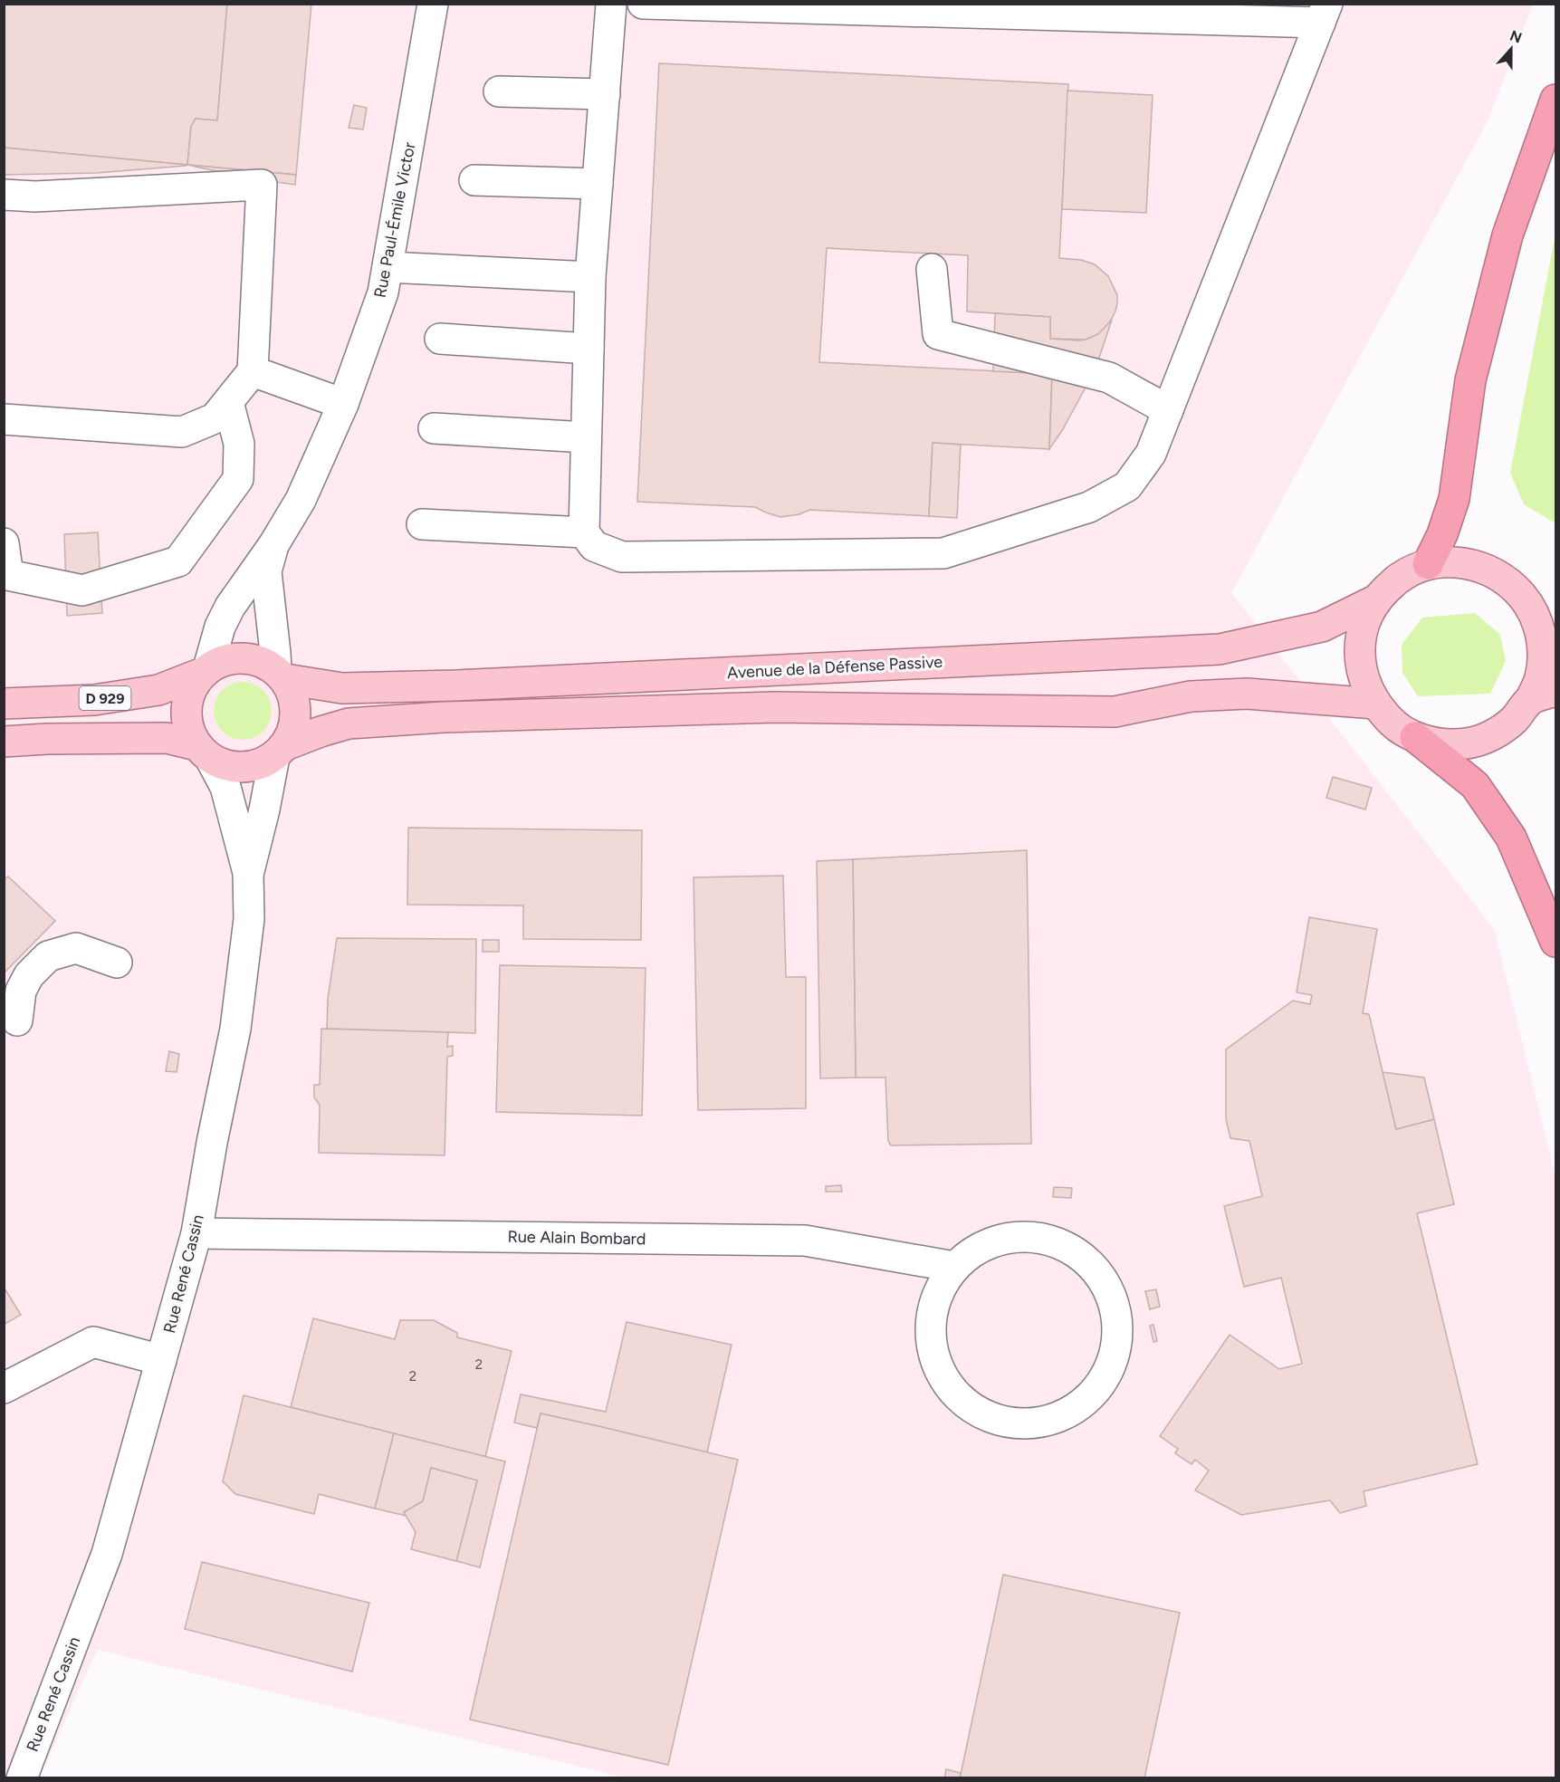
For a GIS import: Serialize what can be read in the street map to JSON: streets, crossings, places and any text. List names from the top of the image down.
{
  "streets": {
    "main road": ["Avenue de la Défense Passive", "D 929"],
    "street": ["Rue Paul-Émile Victor", "Rue Alain Bombard", "Rue René Cassin"]
  },
  "crossings": [
    ["Rue Paul-Émile Victor", "Avenue de la Défense Passive"],
    ["Rue Paul-Émile Victor", "D 929"],
    ["Rue Paul-Émile Victor", "Rue René Cassin"],
    ["Avenue de la Défense Passive", "D 929"],
    ["Avenue de la Défense Passive", "Rue René Cassin"],
    ["D 929", "Rue René Cassin"],
    ["Rue Alain Bombard", "Rue René Cassin"]
  ],
  "house_numbers": ["2", "2"],
  "north": "top"
}
